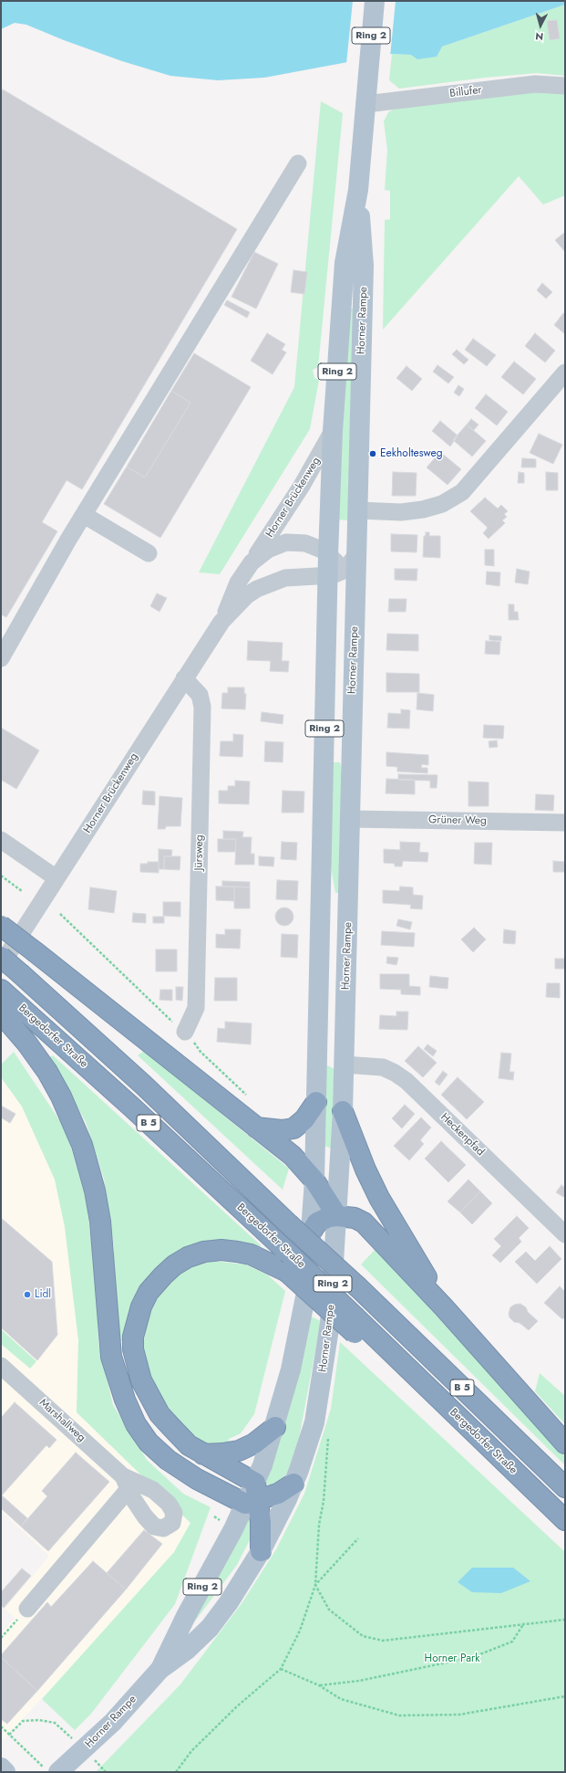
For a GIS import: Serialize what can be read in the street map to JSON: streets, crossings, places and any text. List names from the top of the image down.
{
  "streets": {
    "highway": ["Bergedorfer Straße", "B 5"],
    "main road": ["Ring 2", "Horner Rampe"],
    "street": [
      "Billufer",
      "Horner Brückenweg",
      "Grüner Weg",
      "Jürsweg",
      "Heckenpfad",
      "Marshallweg"
    ]
  },
  "crossings": [
    ["Billufer", "Horner Rampe"],
    ["Horner Rampe", "Horner Brückenweg"],
    ["Horner Rampe", "Grüner Weg"],
    ["Horner Rampe", "Heckenpfad"],
    ["Horner Brückenweg", "Jürsweg"]
  ],
  "parks": ["Horner Park"],
  "places": ["Eekholtesweg", "Lidl"],
  "north": "bottom"
}
